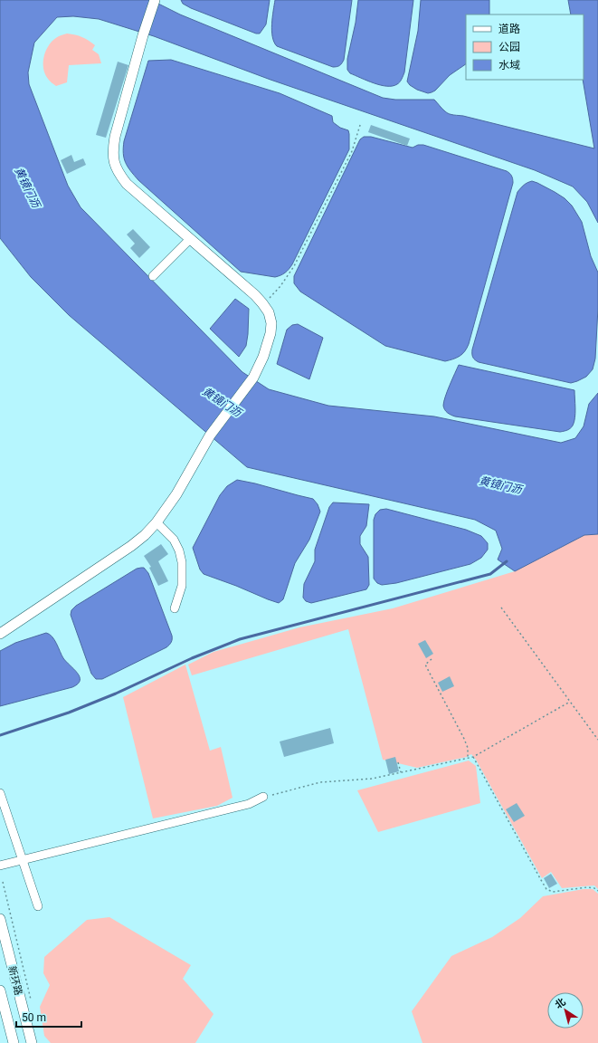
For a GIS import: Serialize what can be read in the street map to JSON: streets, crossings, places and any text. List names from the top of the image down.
{
  "streets": {
    "street": ["新环路"]
  },
  "water": ["黄镜门沥"],
  "legend": ["道路", "公园", "水域"],
  "scale_bar": "50 m",
  "north": "top left"
}
